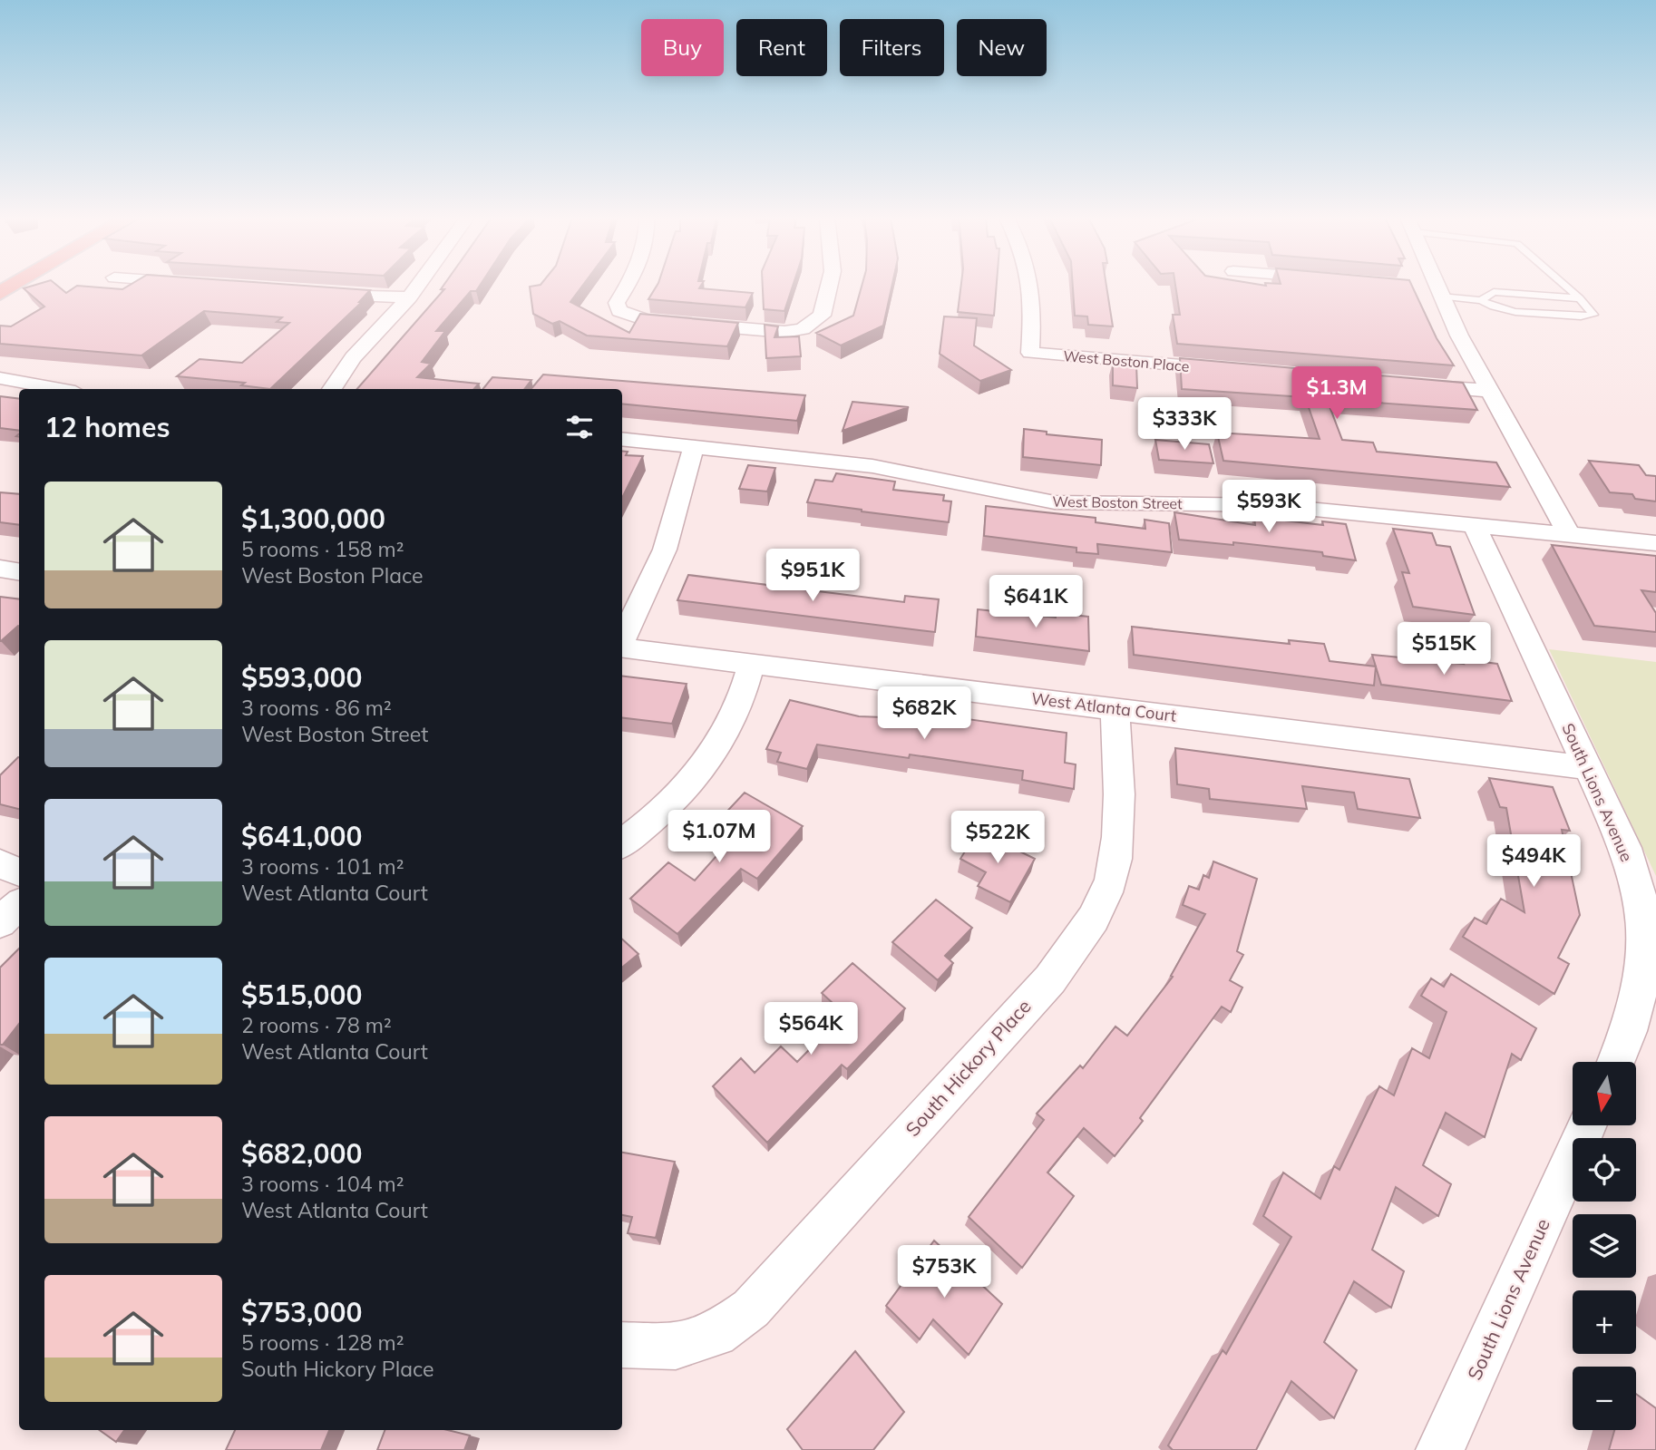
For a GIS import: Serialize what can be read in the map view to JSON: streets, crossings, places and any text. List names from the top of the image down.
{
  "streets": {
    "street": [
      "West Boston Place",
      "West Boston Street",
      "West Atlanta Court",
      "South Lions Avenue",
      "South Hickory Place"
    ]
  },
  "crossings": [
    ["West Boston Street", "South Lions Avenue"],
    ["West Atlanta Court", "South Lions Avenue"],
    ["West Atlanta Court", "South Hickory Place"]
  ],
  "north": "bottom",
  "page": {
    "chip": [
      "Buy",
      "Rent",
      "Filters",
      "New"
    ],
    "price": [
      "$1.3M",
      "$333K",
      "$593K",
      "$951K",
      "$641K",
      "$515K",
      "$682K",
      "$1.07M",
      "$522K",
      "$494K",
      "$564K",
      "$753K"
    ],
    "heading": "12 homes",
    "list": [
      {
        "name": "$1,300,000",
        "note": "5 rooms · 158 m² · West Boston Place"
      },
      {
        "name": "$593,000",
        "note": "3 rooms · 86 m² · West Boston Street"
      },
      {
        "name": "$641,000",
        "note": "3 rooms · 101 m² · West Atlanta Court"
      },
      {
        "name": "$515,000",
        "note": "2 rooms · 78 m² · West Atlanta Court"
      },
      {
        "name": "$682,000",
        "note": "3 rooms · 104 m² · West Atlanta Court"
      },
      {
        "name": "$753,000",
        "note": "5 rooms · 128 m² · South Hickory Place"
      }
    ],
    "map_buttons": ["+", "−"]
  }
}
